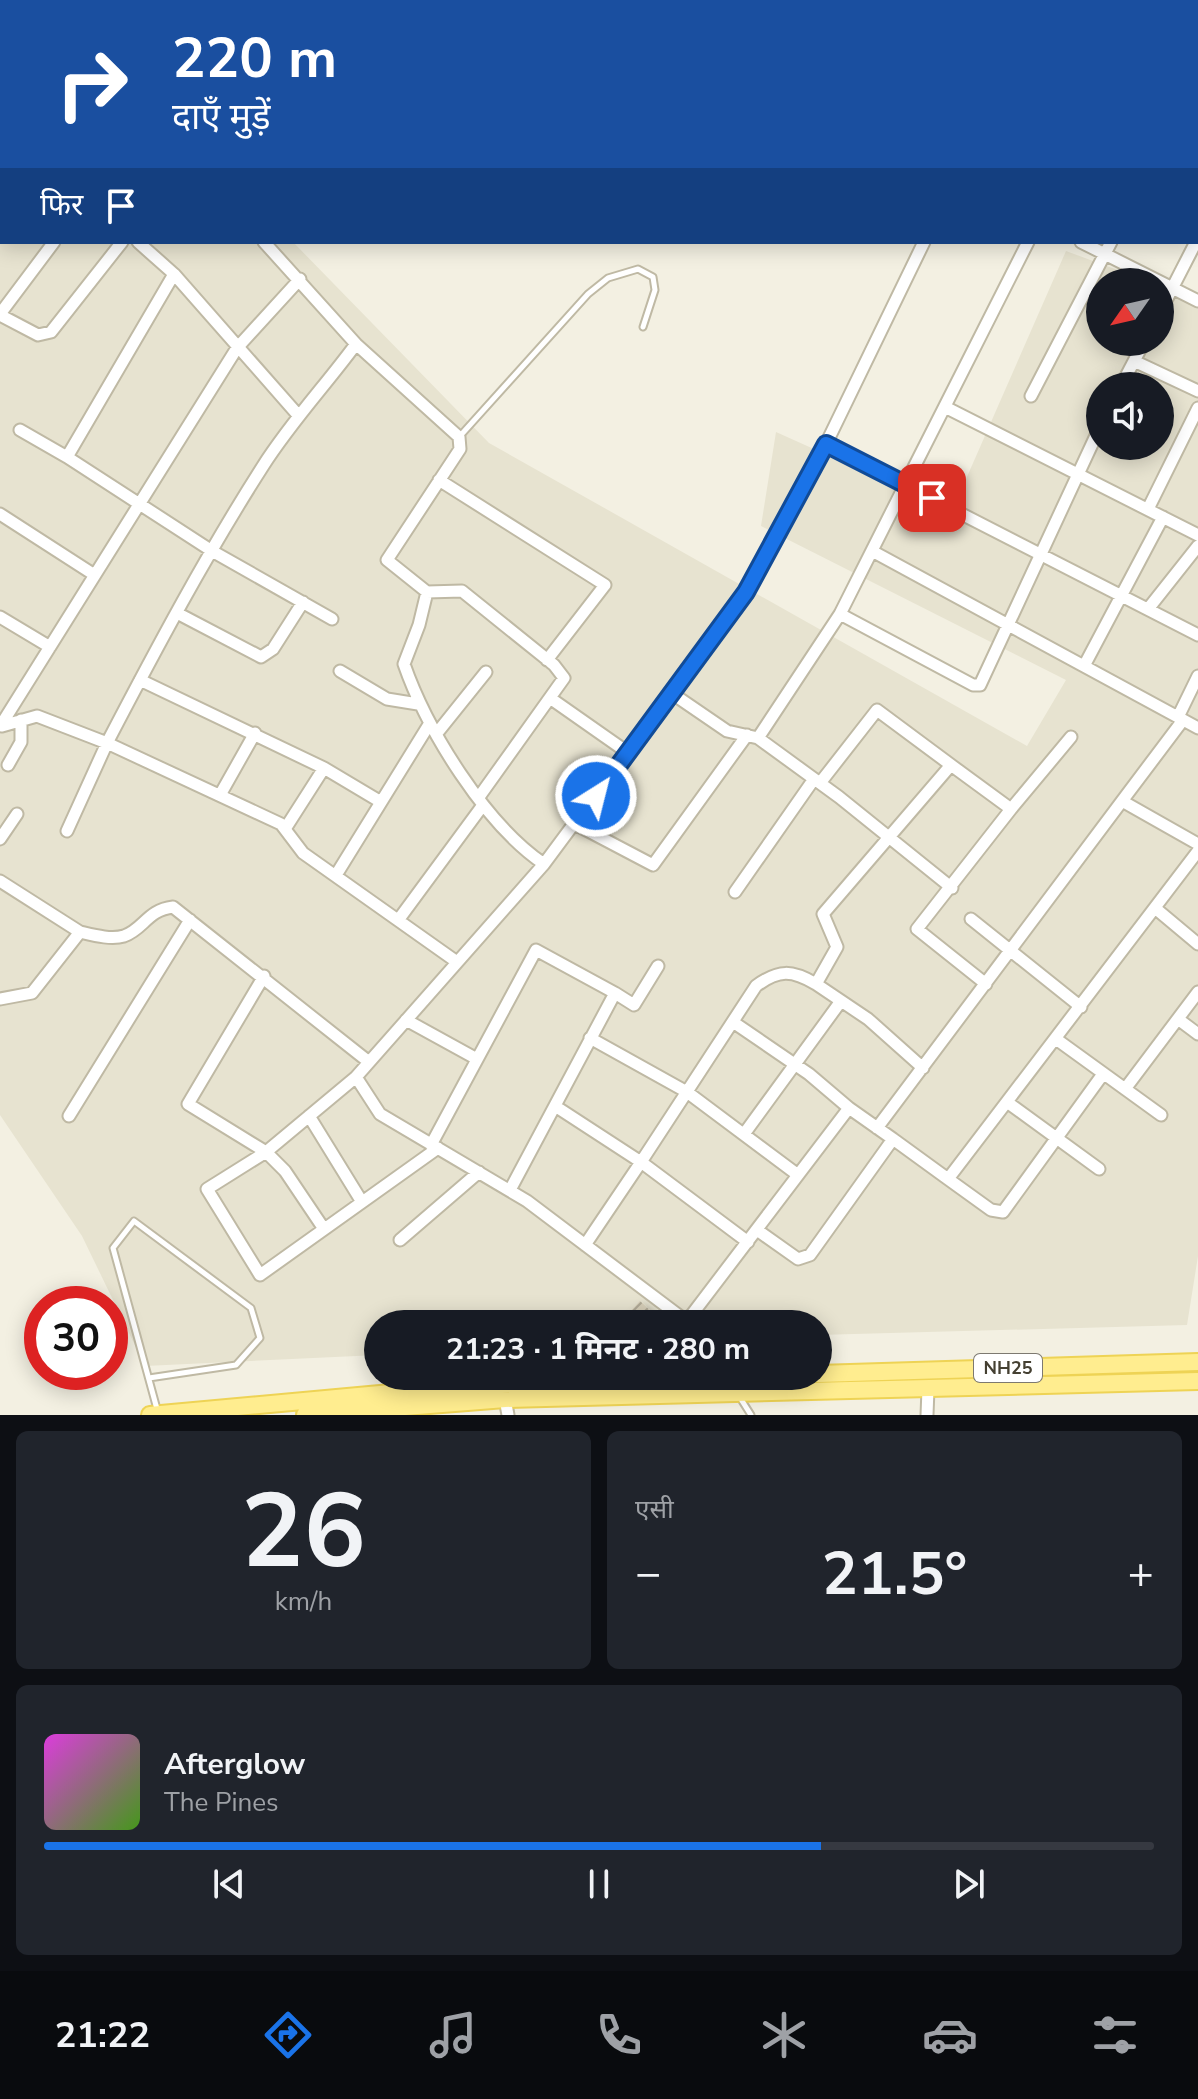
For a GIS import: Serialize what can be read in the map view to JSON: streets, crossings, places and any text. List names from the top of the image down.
{
  "streets": {
    "main road": ["NH25"]
  },
  "north": "bottom left",
  "page": {
    "turn": ["220 m", "दाएँ मुड़ें"],
    "then": "फिर",
    "limit": "30",
    "trip": "21:23 · 1 मिनट · 280 m",
    "tile": [
      ["26", "km/h"],
      "एसी"
    ],
    "heat": ["−", "21.5°", "+"],
    "song": ["Afterglow", "The Pines"],
    "tabs": "21:22"
  }
}
